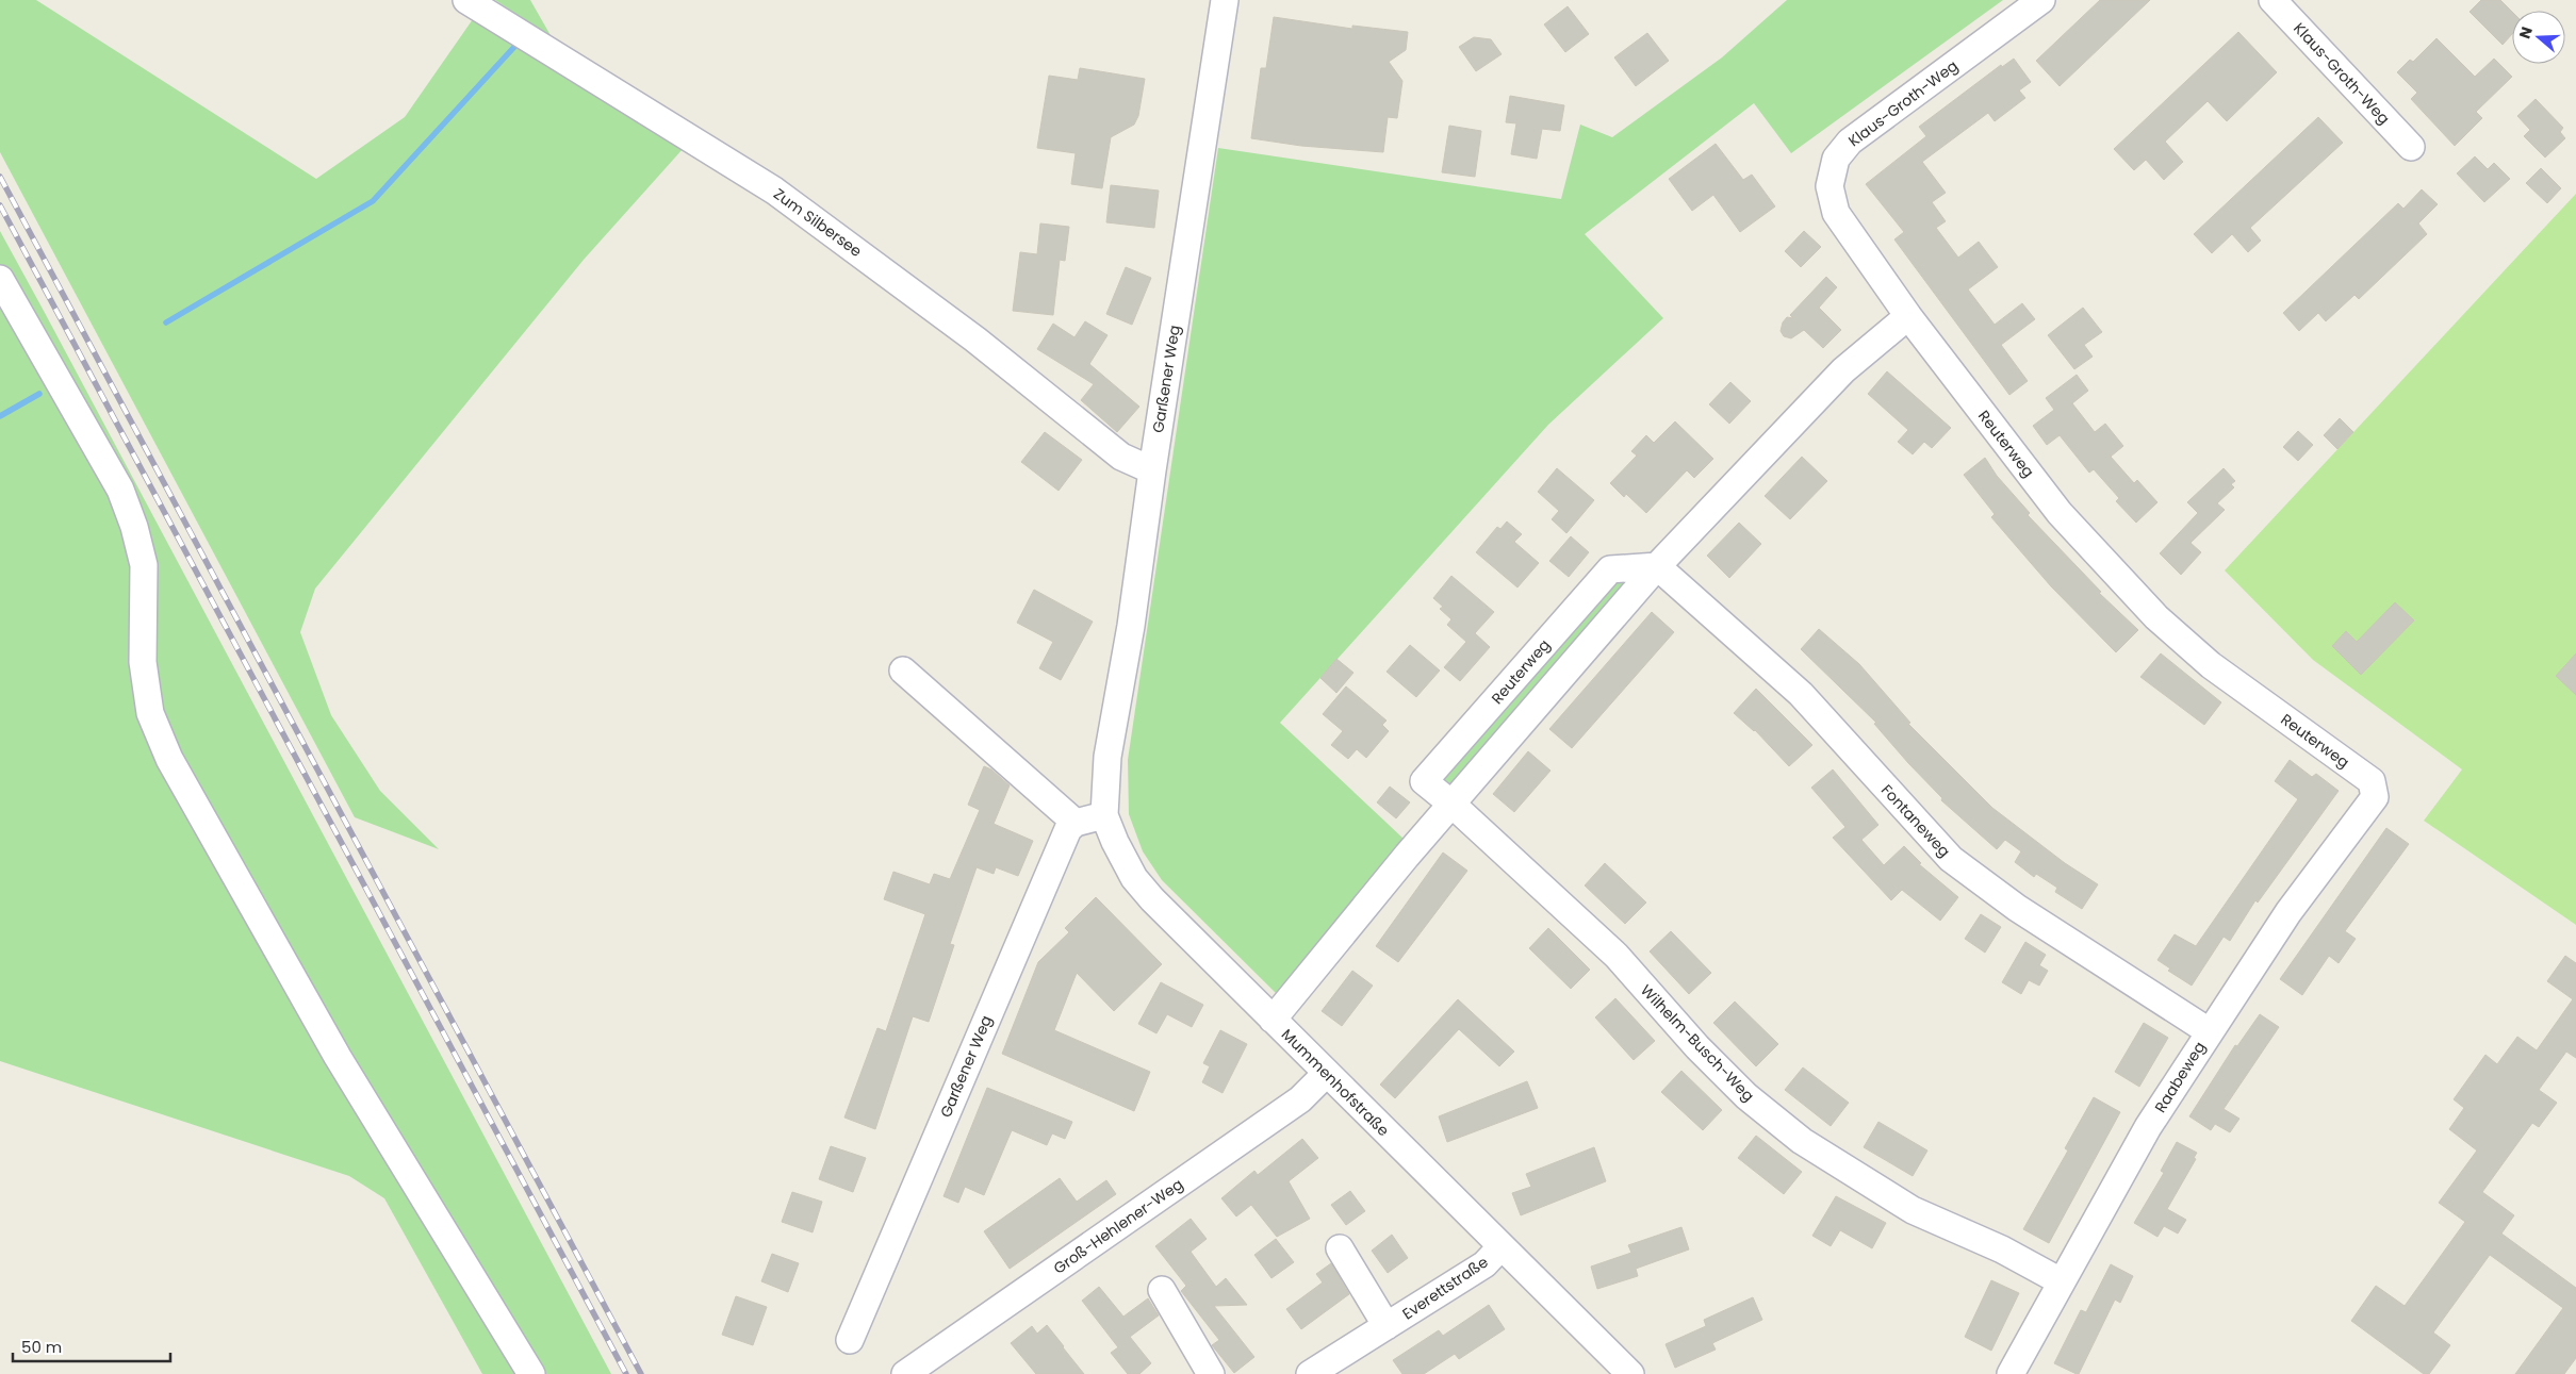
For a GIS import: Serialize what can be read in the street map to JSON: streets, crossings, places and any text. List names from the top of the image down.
{
  "streets": {
    "street": [
      "Klaus-Groth-Weg",
      "Zum Silbersee",
      "Garßener Weg",
      "Reuterweg",
      "Fontaneweg",
      "Wilhelm-Busch-Weg",
      "Raabeweg",
      "Mummenhofstraße",
      "Groß-Hehlener-Weg",
      "Everettstraße"
    ]
  },
  "crossings": [
    ["Klaus-Groth-Weg", "Reuterweg"],
    ["Zum Silbersee", "Garßener Weg"],
    ["Garßener Weg", "Mummenhofstraße"],
    ["Reuterweg", "Fontaneweg"],
    ["Reuterweg", "Wilhelm-Busch-Weg"],
    ["Reuterweg", "Raabeweg"],
    ["Fontaneweg", "Raabeweg"],
    ["Wilhelm-Busch-Weg", "Raabeweg"],
    ["Mummenhofstraße", "Groß-Hehlener-Weg"],
    ["Mummenhofstraße", "Everettstraße"]
  ],
  "scale_bar": "50 m",
  "north": "left"
}
